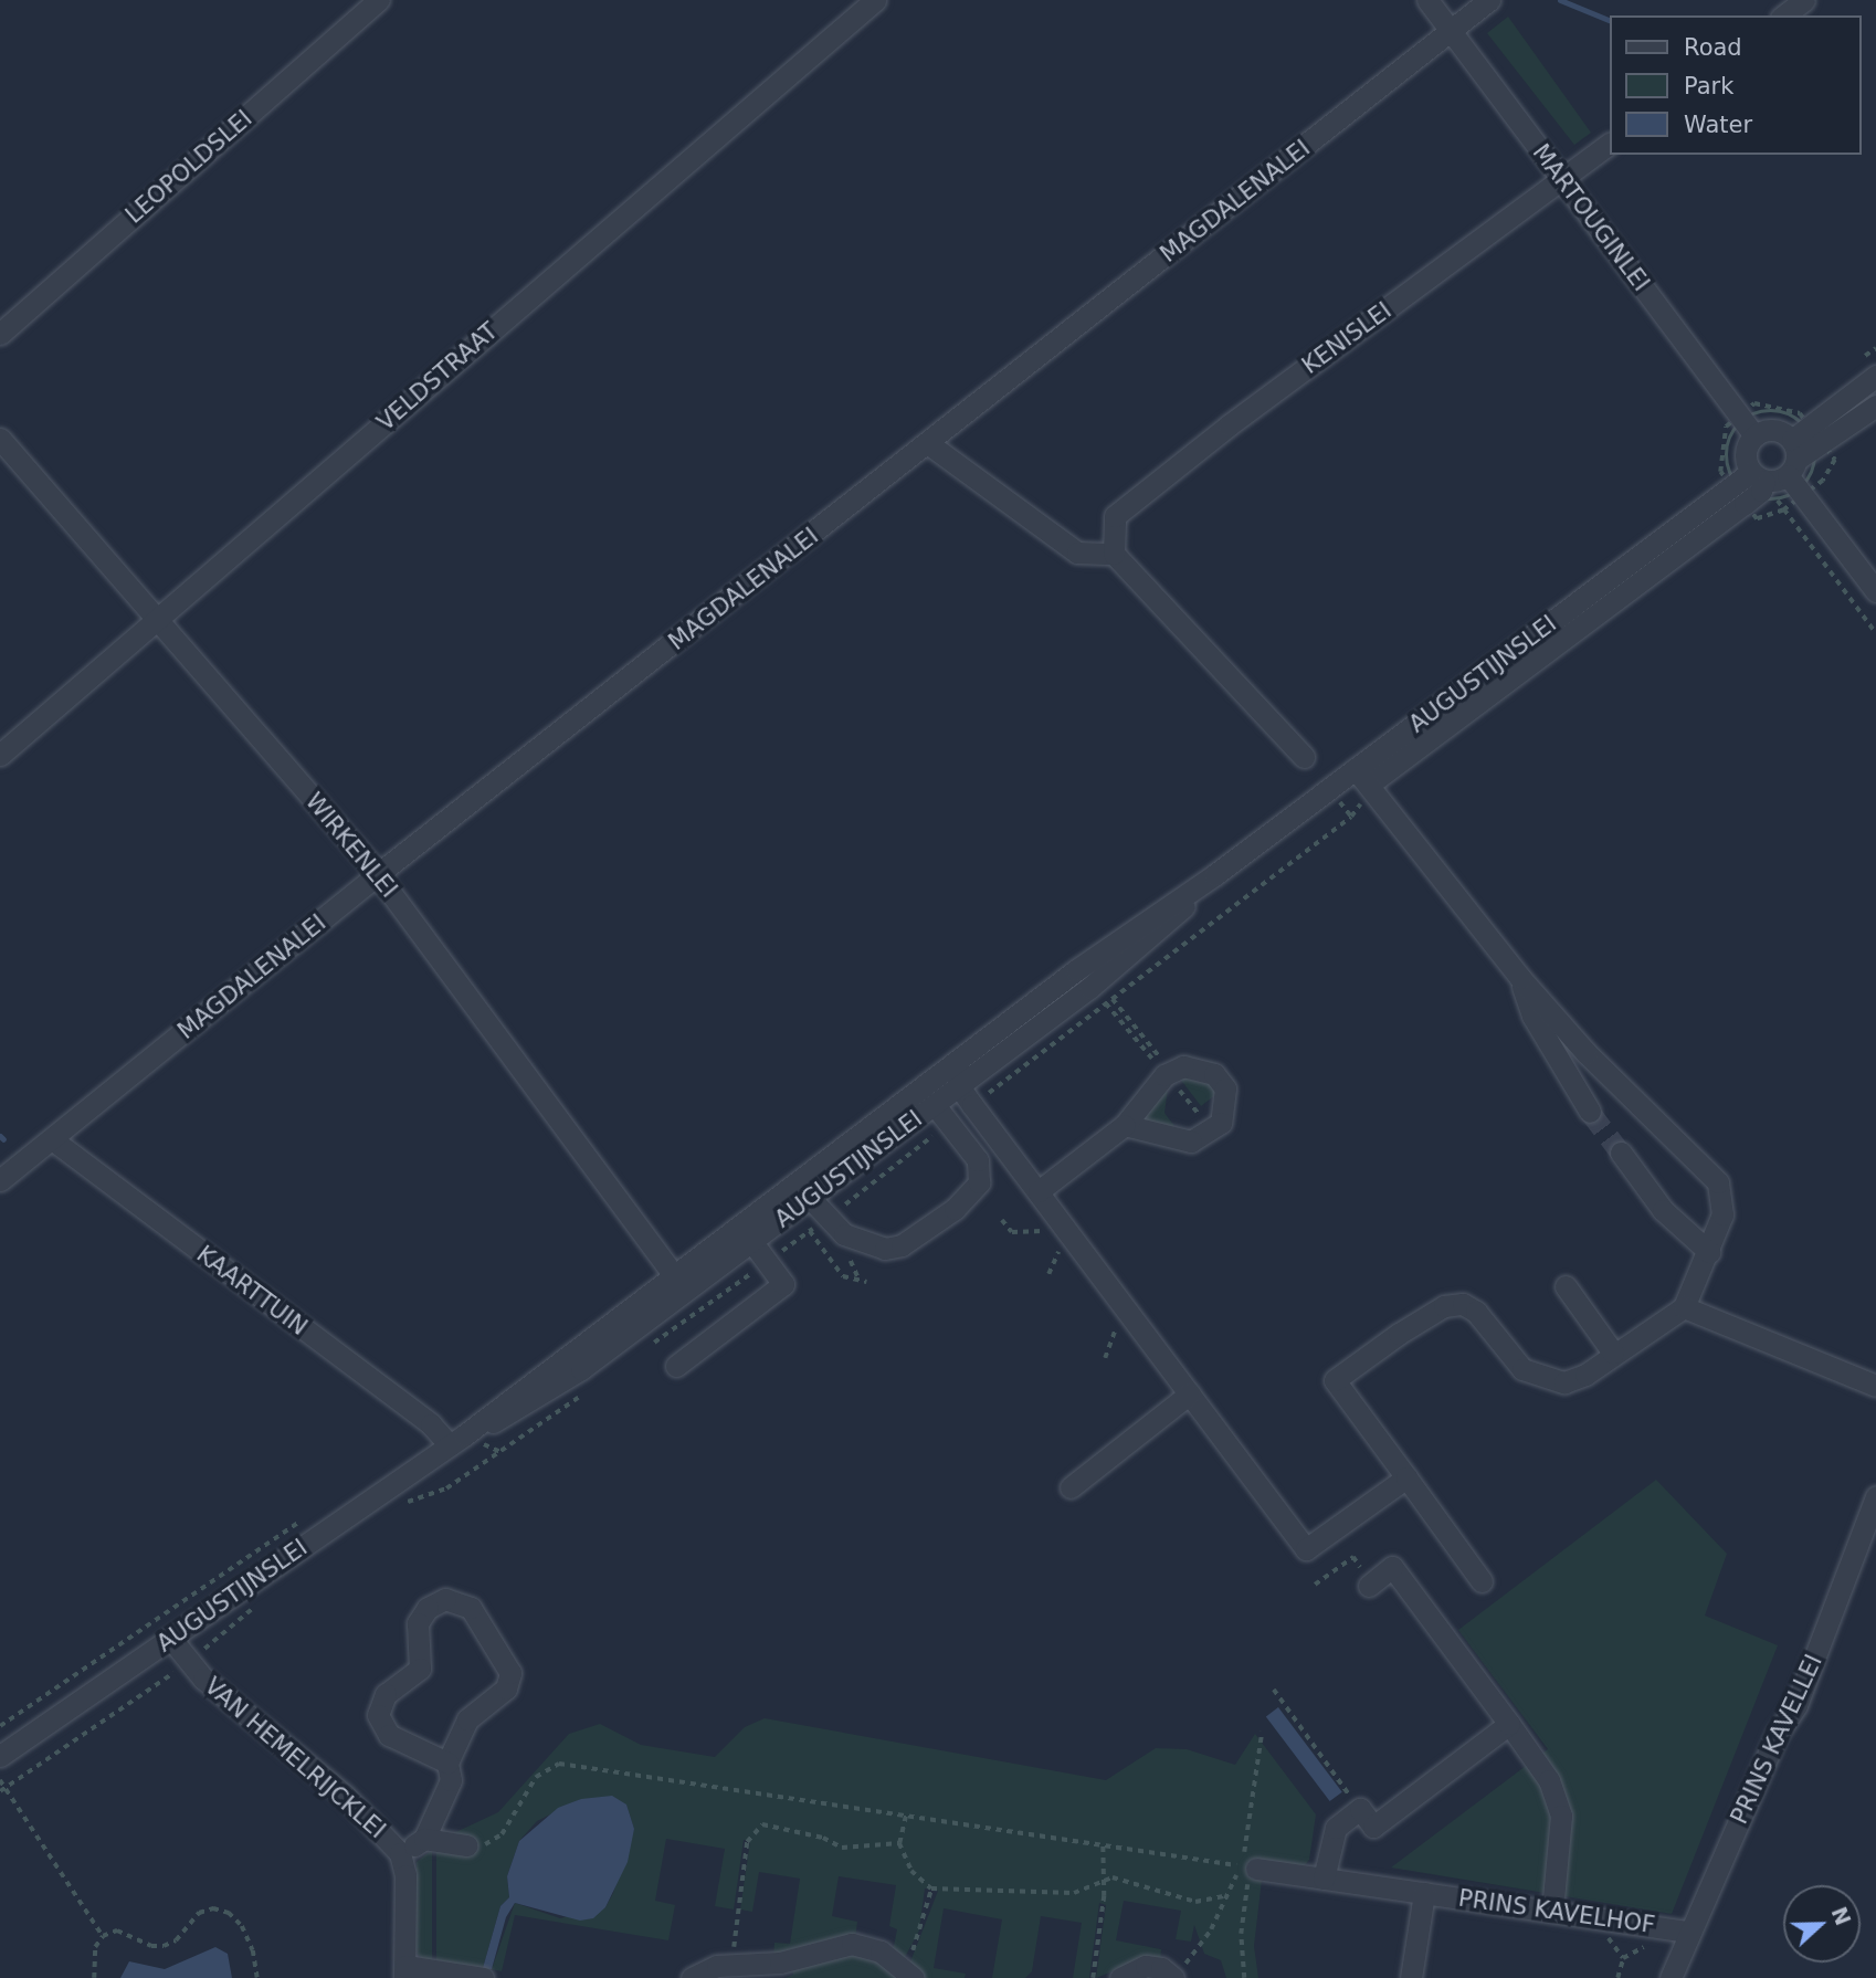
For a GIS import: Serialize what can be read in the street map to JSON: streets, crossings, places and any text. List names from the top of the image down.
{
  "streets": {
    "street": [
      "LEOPOLDSLEI",
      "MAGDALENALEI",
      "MARTOUGINLEI",
      "KENISLEI",
      "VELDSTRAAT",
      "AUGUSTIJNSLEI",
      "WIRKENLEI",
      "KAARTTUIN",
      "PRINS KAVELLEI",
      "VAN HEMELRIJCKLEI",
      "PRINS KAVELHOF"
    ]
  },
  "crossings": [
    ["MAGDALENALEI", "MARTOUGINLEI"],
    ["MAGDALENALEI", "WIRKENLEI"],
    ["MAGDALENALEI", "KAARTTUIN"],
    ["MARTOUGINLEI", "KENISLEI"],
    ["VELDSTRAAT", "WIRKENLEI"],
    ["AUGUSTIJNSLEI", "WIRKENLEI"],
    ["AUGUSTIJNSLEI", "KAARTTUIN"],
    ["AUGUSTIJNSLEI", "VAN HEMELRIJCKLEI"],
    ["PRINS KAVELLEI", "PRINS KAVELHOF"]
  ],
  "legend": ["Road", "Park", "Water"],
  "north": "right"
}
